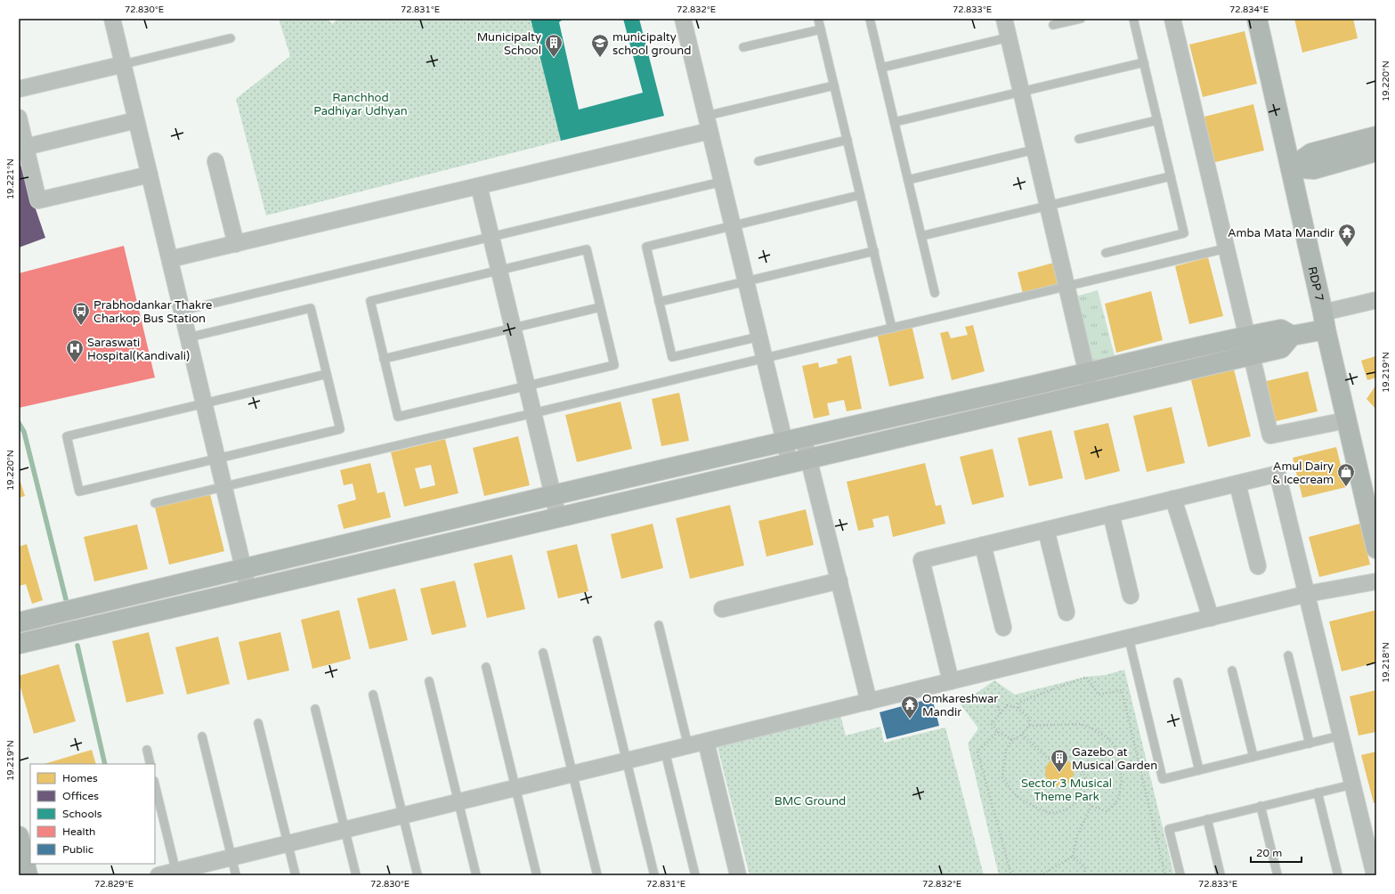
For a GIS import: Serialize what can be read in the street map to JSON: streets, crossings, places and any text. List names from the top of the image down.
{
  "streets": {
    "street": ["RDP 7"]
  },
  "parks": ["Ranchhod Padhiyar Udhyan", "Sector 3 Musical Theme Park", "BMC Ground"],
  "places": {
    "building": ["Municipalty School", "Gazebo at Musical Garden"],
    "school or university": ["municipalty school ground"],
    "temple": ["Amba Mata Mandir", "Omkareshwar Mandir"],
    "bus stop": ["Prabhodankar Thakre Charkop Bus Station"],
    "hospital": ["Saraswati Hospital(Kandivali)"],
    "shop": ["Amul Dairy & Icecream"]
  },
  "legend": [
    "Homes",
    "Offices",
    "Schools",
    "Health",
    "Public"
  ],
  "scale_bar": "20 m",
  "coordinates": [
    "72.830°E",
    "72.831°E",
    "72.832°E",
    "72.833°E",
    "72.834°E",
    "19.220°N",
    "19.221°N",
    "19.219°N",
    "19.218°N",
    "72.829°E"
  ]
}
